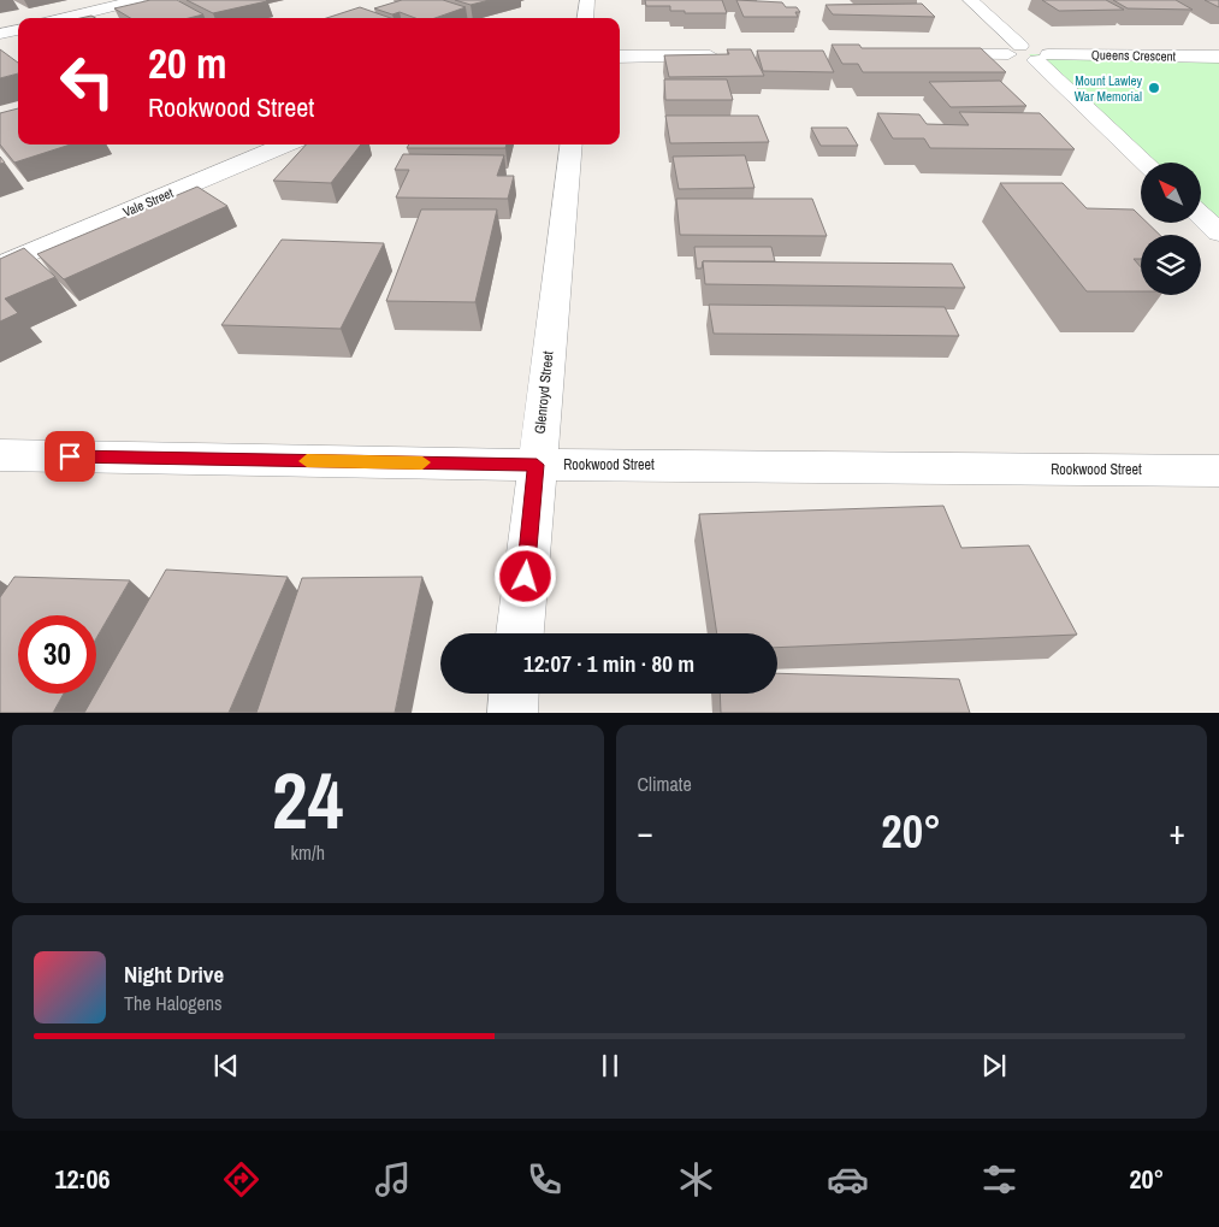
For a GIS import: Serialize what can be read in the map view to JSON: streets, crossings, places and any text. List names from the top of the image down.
{
  "streets": {
    "street": [
      "Queens Crescent",
      "Vale Street",
      "Glenroyd Street",
      "Rookwood Street"
    ]
  },
  "crossings": [
    ["Glenroyd Street", "Rookwood Street"]
  ],
  "places": ["Mount Lawley War Memorial"],
  "north": "top left",
  "page": {
    "turn": ["20 m", "Rookwood Street"],
    "limit": "30",
    "trip": "12:07 · 1 min · 80 m",
    "tile": [
      ["24", "km/h"],
      "Climate"
    ],
    "heat": ["−", "20°", "+"],
    "song": ["Night Drive", "The Halogens"],
    "tabs": ["12:06", "20°"]
  }
}
